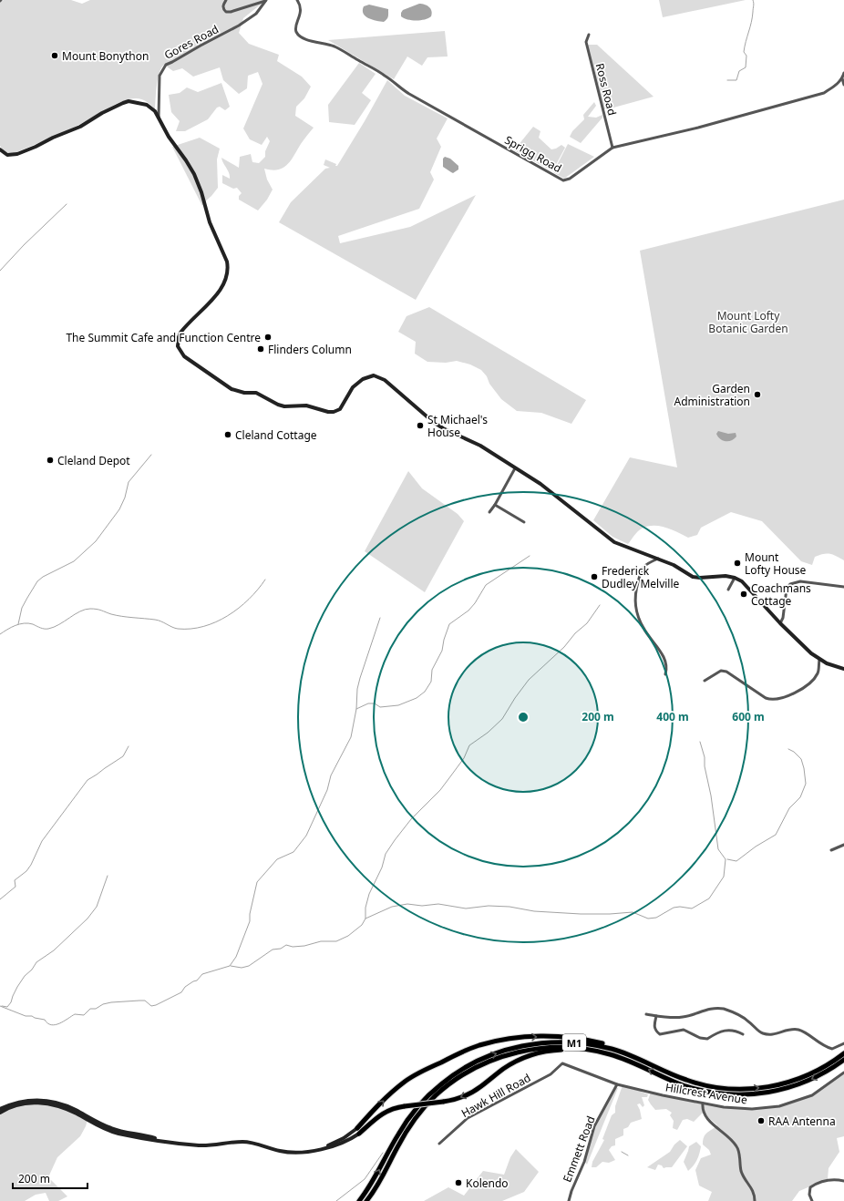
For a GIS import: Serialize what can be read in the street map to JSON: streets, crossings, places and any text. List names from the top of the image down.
{
  "streets": {
    "highway": ["M1"],
    "street": [
      "Gores Road",
      "Ross Road",
      "Sprigg Road",
      "Hillcrest Avenue",
      "Hawk Hill Road",
      "Emmett Road"
    ]
  },
  "crossings": [
    ["Ross Road", "Sprigg Road"],
    ["Hillcrest Avenue", "Hawk Hill Road"],
    ["Hillcrest Avenue", "Emmett Road"]
  ],
  "parks": ["Mount Lofty Botanic Garden"],
  "places": [
    "Mount Bonython",
    "The Summit Cafe and Function Centre",
    "Flinders Column",
    "Garden Administration",
    "St Michael's House",
    "Cleland Cottage",
    "Cleland Depot",
    "Mount Lofty House",
    "Frederick Dudley Melville",
    "Coachmans Cottage",
    "RAA Antenna",
    "Kolendo"
  ],
  "scale_bar": "200 m",
  "rings": ["200 m", "400 m", "600 m"]
}
